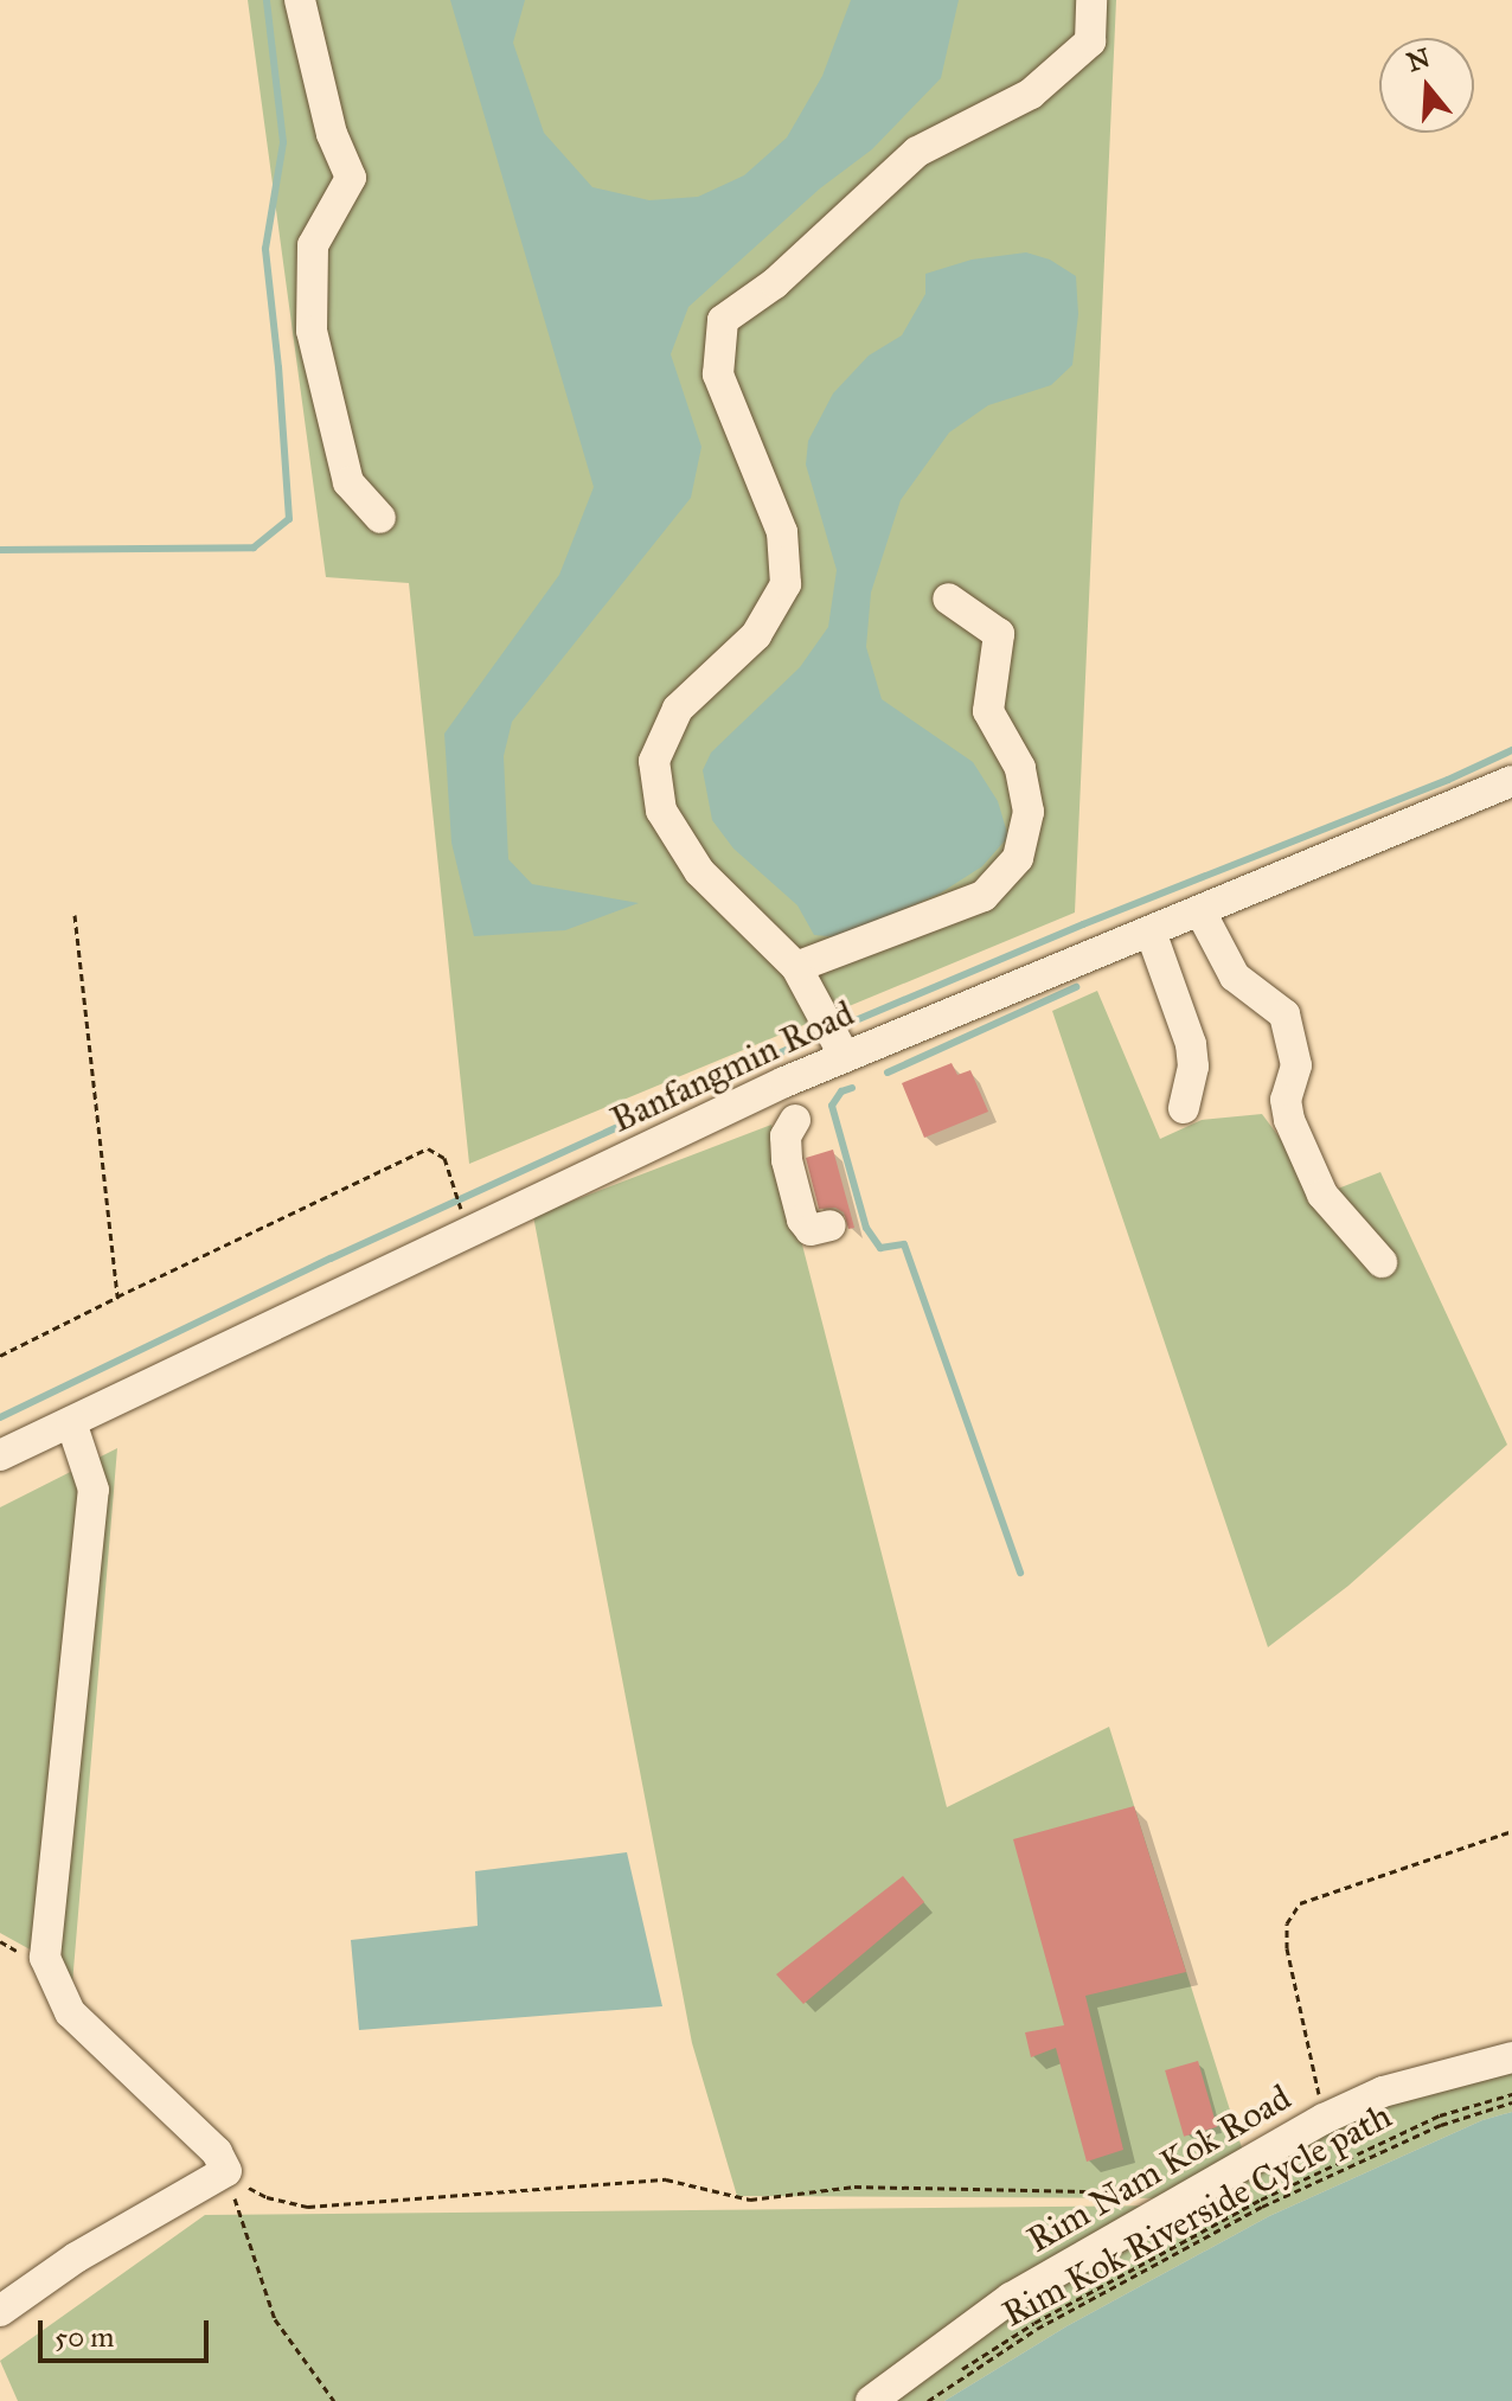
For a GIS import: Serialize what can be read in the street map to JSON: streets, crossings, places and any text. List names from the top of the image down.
{
  "streets": {
    "street": ["Banfangmin Road", "Rim Nam Kok Road"],
    "path": ["Rim Kok Riverside Cycle path"]
  },
  "scale_bar": "50 m",
  "north": "top"
}
